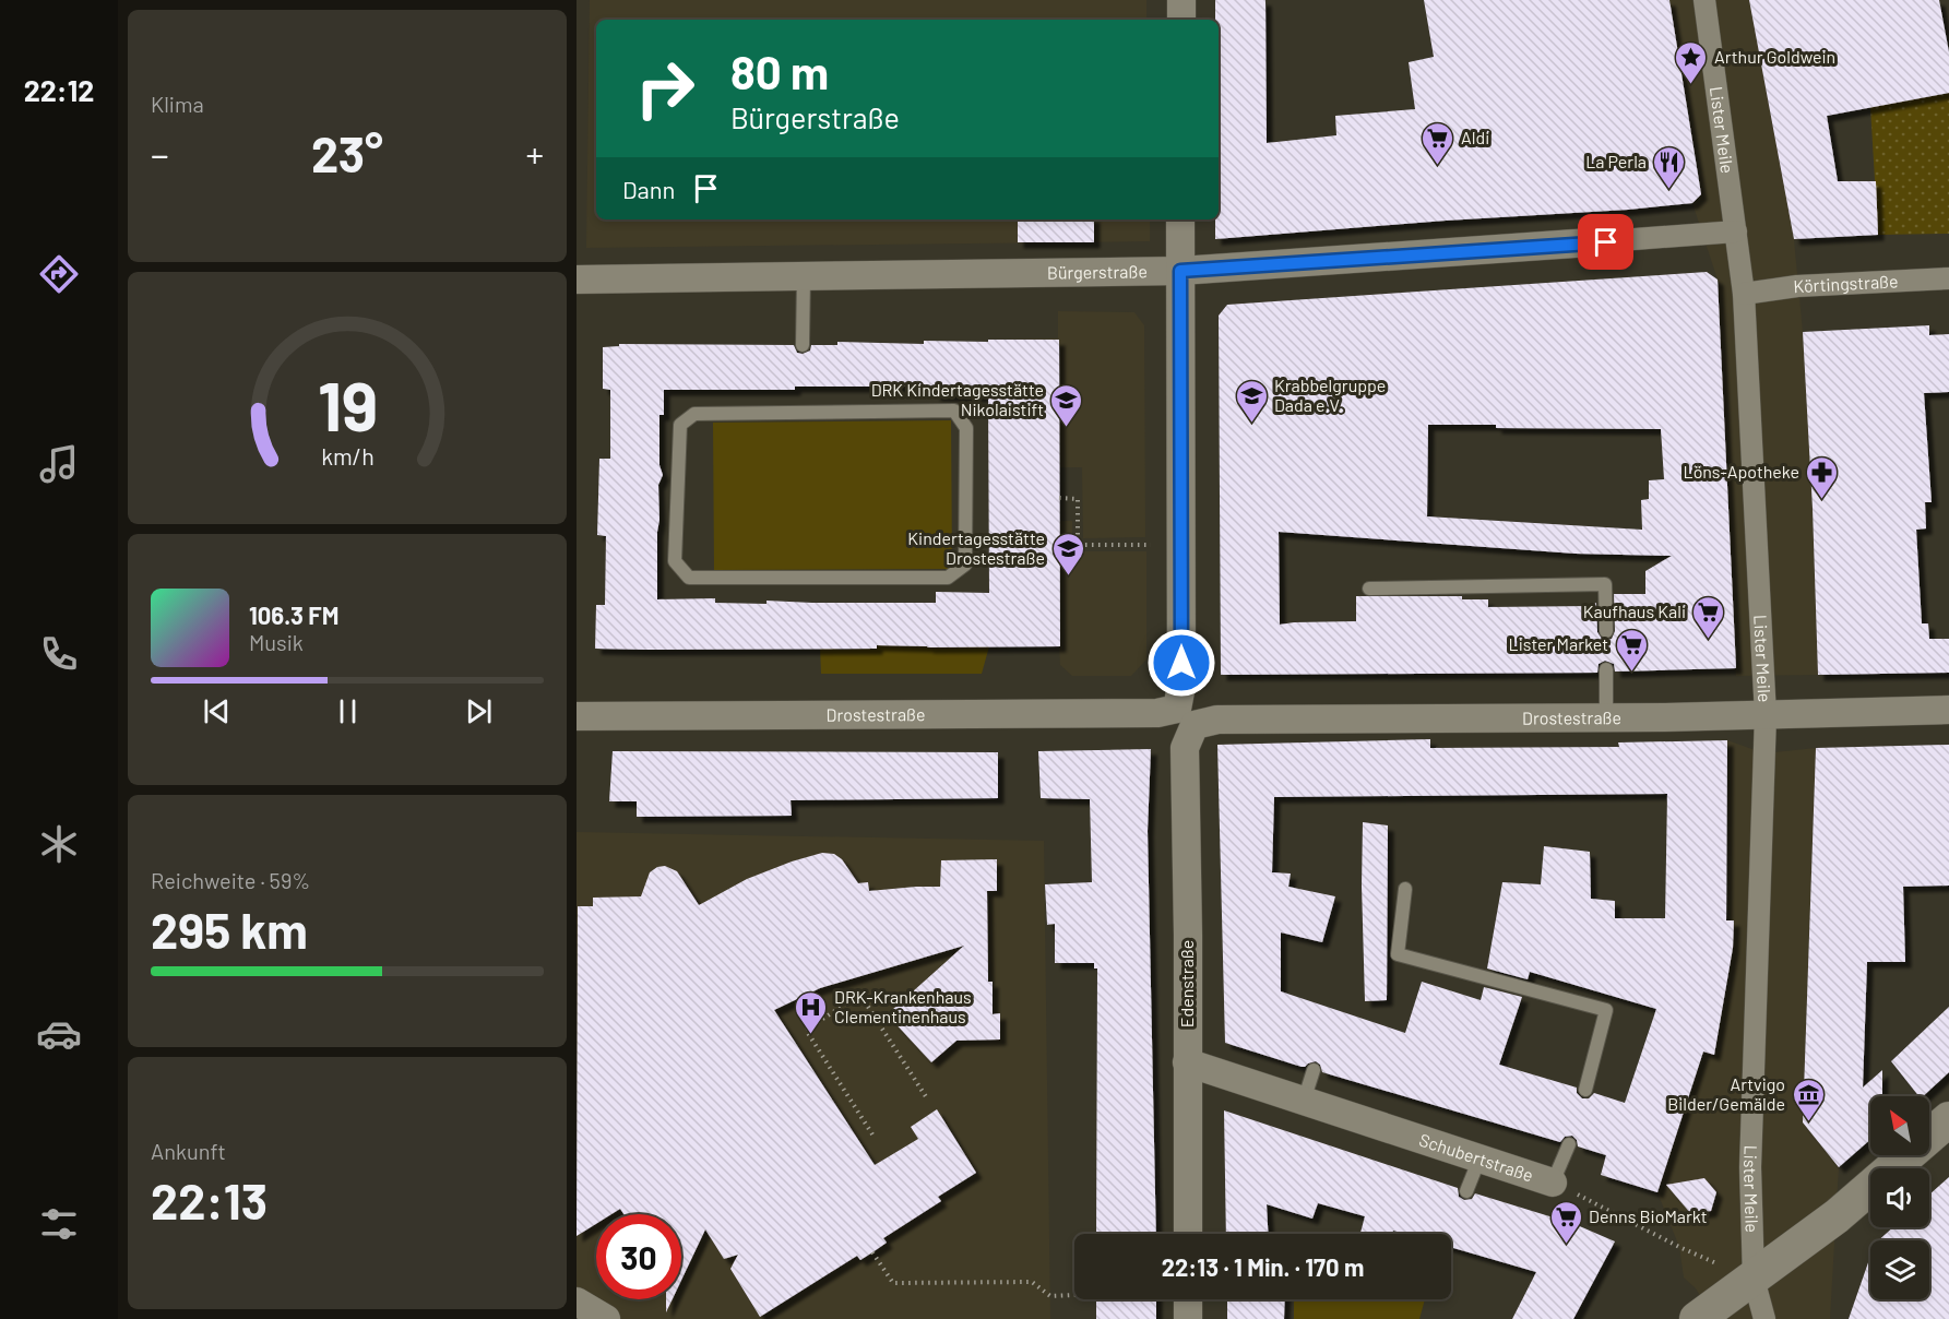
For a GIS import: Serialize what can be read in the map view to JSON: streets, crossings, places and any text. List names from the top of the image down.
{
  "streets": {
    "street": [
      "Lister Meile",
      "Bürgerstraße",
      "Körtingstraße",
      "Drostestraße",
      "Edenstraße",
      "Schubertstraße"
    ]
  },
  "crossings": [
    ["Lister Meile", "Bürgerstraße"],
    ["Lister Meile", "Körtingstraße"],
    ["Lister Meile", "Drostestraße"],
    ["Lister Meile", "Schubertstraße"],
    ["Bürgerstraße", "Edenstraße"],
    ["Drostestraße", "Edenstraße"],
    ["Edenstraße", "Schubertstraße"]
  ],
  "places": {
    "place": ["Arthur Goldwein"],
    "supermarket": [
      "Aldi",
      "Kaufhaus Kali",
      "Lister Market",
      "Denns BioMarkt"
    ],
    "restaurant": ["La Perla"],
    "school or university": ["Krabbelgruppe Dada e.V.", "DRK Kindertagesstätte Nikolaistift", "Kindertagesstätte Drostestraße"],
    "pharmacy": ["Löns-Apotheke"],
    "hospital": ["DRK-Krankenhaus Clementinenhaus"],
    "museum": ["Artvigo Bilder/Gemälde"]
  },
  "north": "top left",
  "page": {
    "tabs": "22:12",
    "tile": [
      "Klima",
      ["Reichweite · 59%", "295 km"],
      ["Ankunft", "22:13"]
    ],
    "turn": ["80 m", "Bürgerstraße"],
    "heat": ["−", "23°", "+"],
    "then": "Dann",
    "song": ["106.3 FM", "Musik"],
    "limit": "30",
    "trip": "22:13 · 1 Min. · 170 m",
    "gauge": ["19", "km/h"]
  }
}
